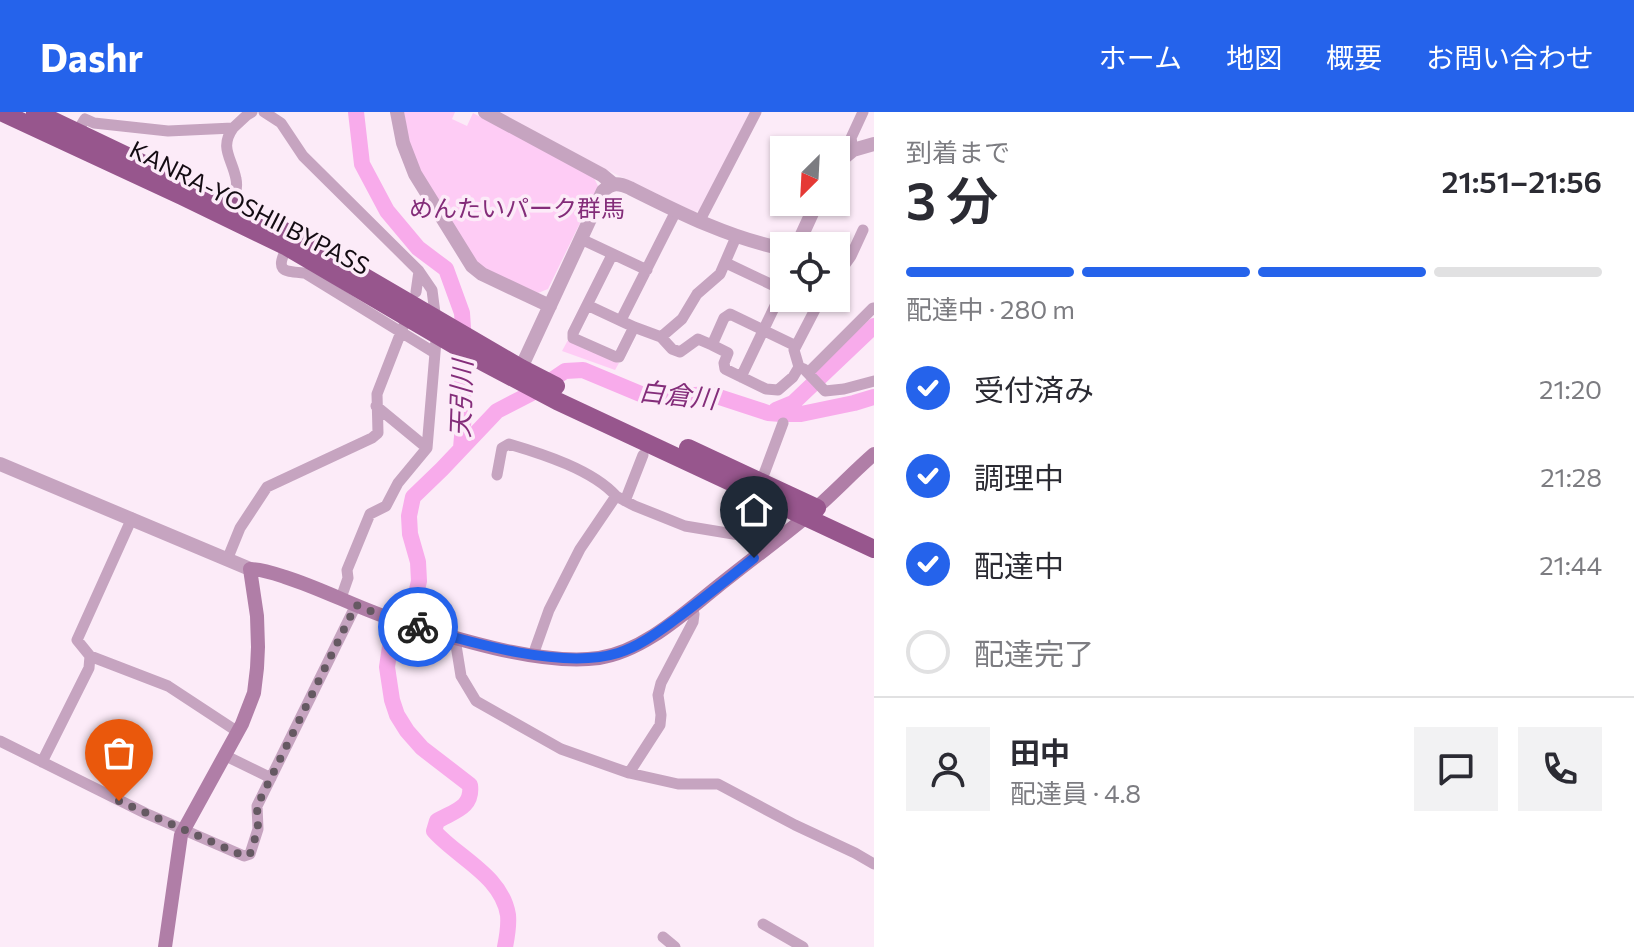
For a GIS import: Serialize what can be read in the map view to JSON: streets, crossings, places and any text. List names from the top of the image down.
{
  "streets": {
    "highway": ["KANRA-YOSHII BYPASS"]
  },
  "water": ["白倉川", "天引川"],
  "parks": ["めんたいパーク群馬"],
  "north": "bottom left",
  "page": {
    "header": "Dashr",
    "nav": [
      "ホーム",
      "地図",
      "概要",
      "お問い合わせ"
    ],
    "heading": ["3 分", "到着まで", "21:51–21:56"],
    "panel": ["田中", "配達員 · 4.8"],
    "bar": "配達中 · 280 m",
    "list": [
      ["受付済み", "21:20"],
      ["調理中", "21:28"],
      ["配達中", "21:44"],
      "配達完了"
    ]
  }
}
